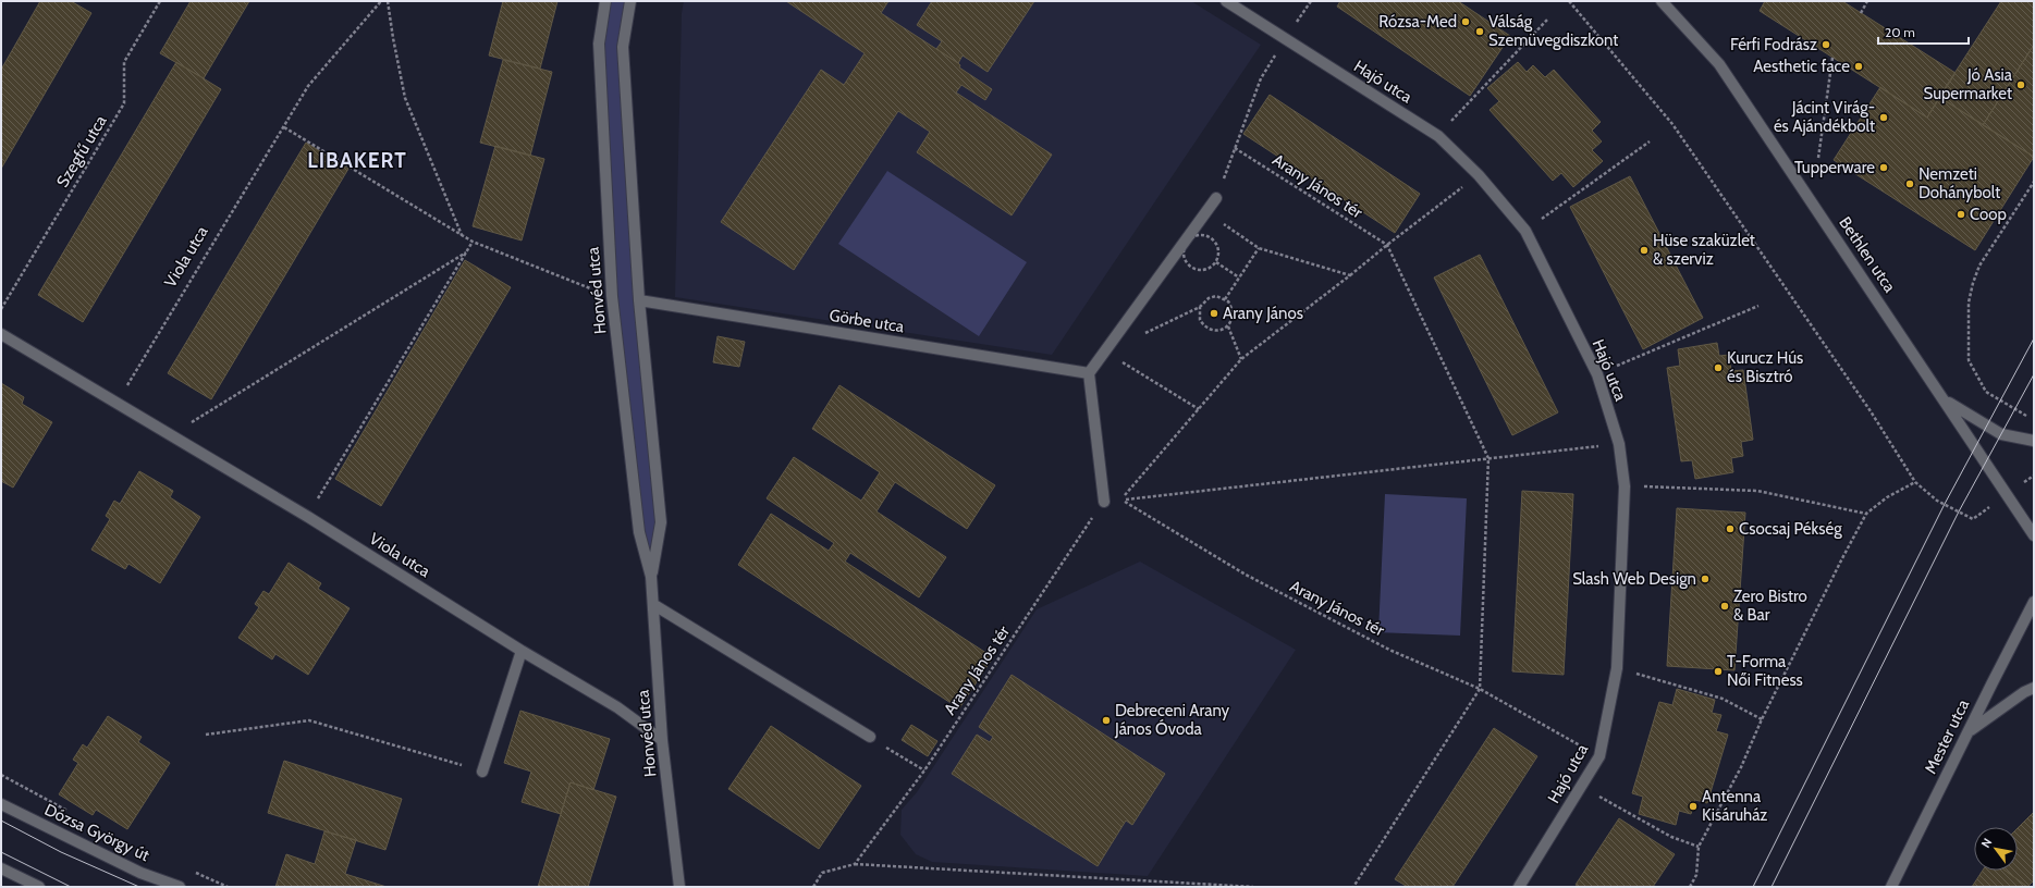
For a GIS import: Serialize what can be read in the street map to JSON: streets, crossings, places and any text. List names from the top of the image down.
{
  "streets": {
    "street": [
      "Hajó utca",
      "Bethlen utca",
      "Viola utca",
      "Honvéd utca",
      "Görbe utca",
      "Mester utca",
      "Dózsa György út"
    ],
    "path": ["Szegfű utca", "Arany János tér"]
  },
  "crossings": [
    ["Hajó utca", "Arany János tér"],
    ["Viola utca", "Honvéd utca"],
    ["Honvéd utca", "Görbe utca"]
  ],
  "districts": ["LIBAKERT"],
  "places": [
    "Rózsa-Med",
    "Válság Szemüvegdiszkont",
    "Férfi Fodrász",
    "Aesthetic face",
    "Jó Asia Supermarket",
    "Jácint Virág- és Ajándékbolt",
    "Tupperware",
    "Nemzeti Dohánybolt",
    "Coop",
    "Hüse szaküzlet & szerviz",
    "Arany János",
    "Kurucz Hús és Bisztró",
    "Csocsaj Pékség",
    "Slash Web Design",
    "Zero Bistro & Bar",
    "T-Forma Női Fitness",
    "Debreceni Arany János Óvoda",
    "Antenna Kisáruház"
  ],
  "scale_bar": "20 m",
  "north": "top left"
}
